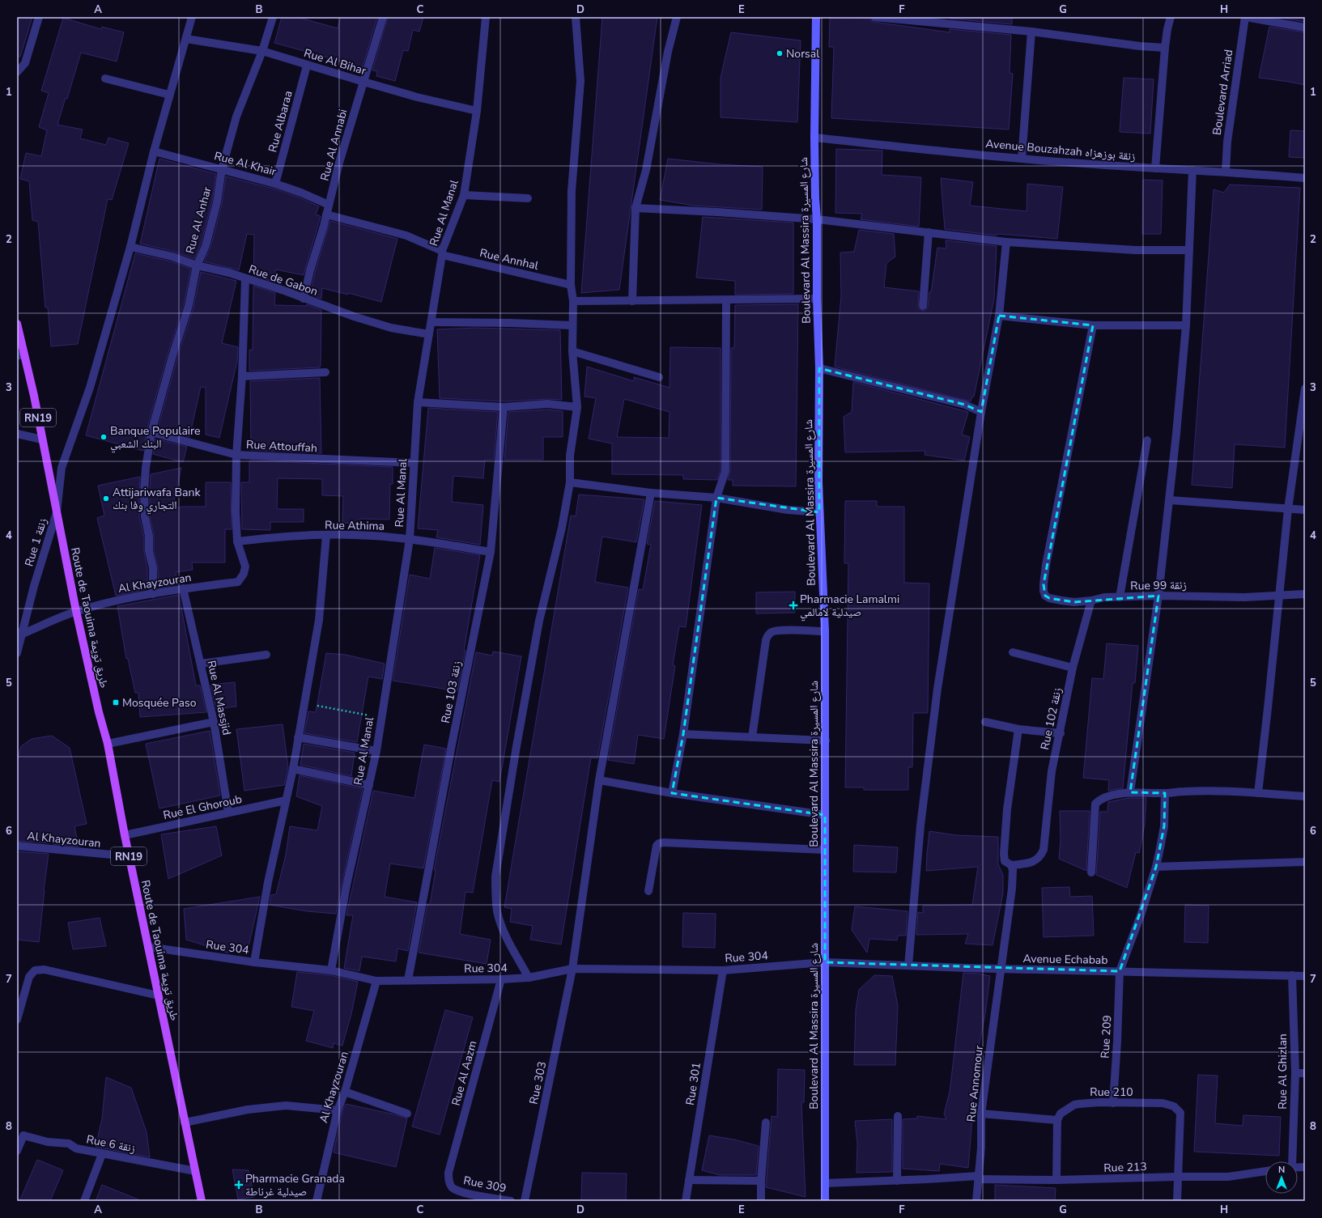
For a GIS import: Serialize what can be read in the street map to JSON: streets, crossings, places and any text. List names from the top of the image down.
{
  "streets": {
    "main road": ["Boulevard Al Massira شارع المسيرة", "RN19", "Route de Taouima طريق تويمة"],
    "street": [
      "Rue Al Bihar",
      "Boulevard Arriad",
      "Rue Albaraa",
      "Rue Al Annabi",
      "Avenue Bouzahzah زنقة بوزهزاه",
      "Rue Al Khair",
      "Rue Al Manal",
      "Rue Al Anhar",
      "Rue Annhal",
      "Rue de Gabon",
      "Rue Attouffah",
      "Rue Athima",
      "Rue 1 زنقة",
      "Al Khayzouran",
      "Rue 99 زنقة",
      "Rue 103 زنقة",
      "Rue Al Massjid",
      "Rue 102 زنقة",
      "Rue El Ghoroub",
      "Rue 304",
      "Avenue Echabab",
      "Rue 209",
      "Rue Al Ghizlan",
      "Rue Al Aazm",
      "Rue 303",
      "Rue 301",
      "Rue Annomour",
      "Rue 210",
      "Rue 6 زنقة",
      "Rue 213",
      "Rue 309"
    ]
  },
  "crossings": [
    ["Rue Al Bihar", "Rue Albaraa"],
    ["Rue Al Bihar", "Rue Al Annabi"],
    ["Rue Al Bihar", "Rue Al Manal"],
    ["Rue Al Bihar", "Rue Al Anhar"],
    ["Rue Al Bihar", "Rue 1 زنقة"],
    ["Boulevard Arriad", "Avenue Bouzahzah زنقة بوزهزاه"],
    ["Rue Albaraa", "Rue Al Khair"],
    ["Rue Al Annabi", "Rue Al Khair"],
    ["Rue Al Annabi", "Rue Annhal"],
    ["Avenue Bouzahzah زنقة بوزهزاه", "Boulevard Al Massira شارع المسيرة"],
    ["Rue Al Khair", "Rue Al Anhar"],
    ["Rue Al Khair", "Rue 1 زنقة"],
    ["Rue Al Manal", "Rue Annhal"],
    ["Rue Al Manal", "Rue de Gabon"],
    ["Rue Al Manal", "Rue Attouffah"],
    ["Rue Al Manal", "Rue Athima"],
    ["Rue Al Manal", "Rue 304"],
    ["Rue Al Anhar", "Rue de Gabon"],
    ["Rue Al Anhar", "Rue Attouffah"],
    ["Rue Al Anhar", "Al Khayzouran"],
    ["Boulevard Al Massira شارع المسيرة", "Rue 304"],
    ["Boulevard Al Massira شارع المسيرة", "Avenue Echabab"],
    ["Boulevard Al Massira شارع المسيرة", "Rue 213"],
    ["Rue de Gabon", "Rue 1 زنقة"],
    ["Rue Athima", "Al Khayzouran"],
    ["Rue Athima", "Rue 103 زنقة"],
    ["Rue 1 زنقة", "Al Khayzouran"],
    ["Rue 1 زنقة", "Route de Taouima طريق تويمة"],
    ["Al Khayzouran", "Route de Taouima طريق تويمة"],
    ["Al Khayzouran", "Rue Al Massjid"],
    ["Al Khayzouran", "Rue 304"],
    ["Rue 99 زنقة", "Rue 102 زنقة"],
    ["Route de Taouima طريق تويمة", "Rue El Ghoroub"],
    ["Route de Taouima طريق تويمة", "Rue 304"],
    ["Route de Taouima طريق تويمة", "Rue 6 زنقة"],
    ["Rue 103 زنقة", "Rue 304"],
    ["Rue Al Massjid", "Rue El Ghoroub"],
    ["Rue 102 زنقة", "Rue Annomour"],
    ["Rue 304", "Avenue Echabab"],
    ["Rue 304", "Rue Al Aazm"],
    ["Rue 304", "Rue 303"],
    ["Rue 304", "Rue 301"],
    ["Avenue Echabab", "Rue 209"],
    ["Avenue Echabab", "Rue Al Ghizlan"],
    ["Avenue Echabab", "Rue Annomour"],
    ["Rue 209", "Rue 210"],
    ["Rue Al Aazm", "Rue 309"],
    ["Rue Annomour", "Rue 213"],
    ["Rue 210", "Rue 213"]
  ],
  "places": {
    "other": ["Norsal", "Banque Populaire البنك الشعبي", "Attijariwafa Bank التجاري وفا بنك"],
    "health": ["Pharmacie Lamalmi صيدلية لامالمي", "Pharmacie Granada صيدلية غرناطة"],
    "transit": ["Mosquée Paso"]
  },
  "north": "top",
  "grid": {
    "columns": [
      "A",
      "B",
      "C",
      "D",
      "E",
      "F",
      "G",
      "H"
    ],
    "rows": [
      "1",
      "2",
      "3",
      "4",
      "5",
      "6",
      "7",
      "8"
    ]
  }
}
